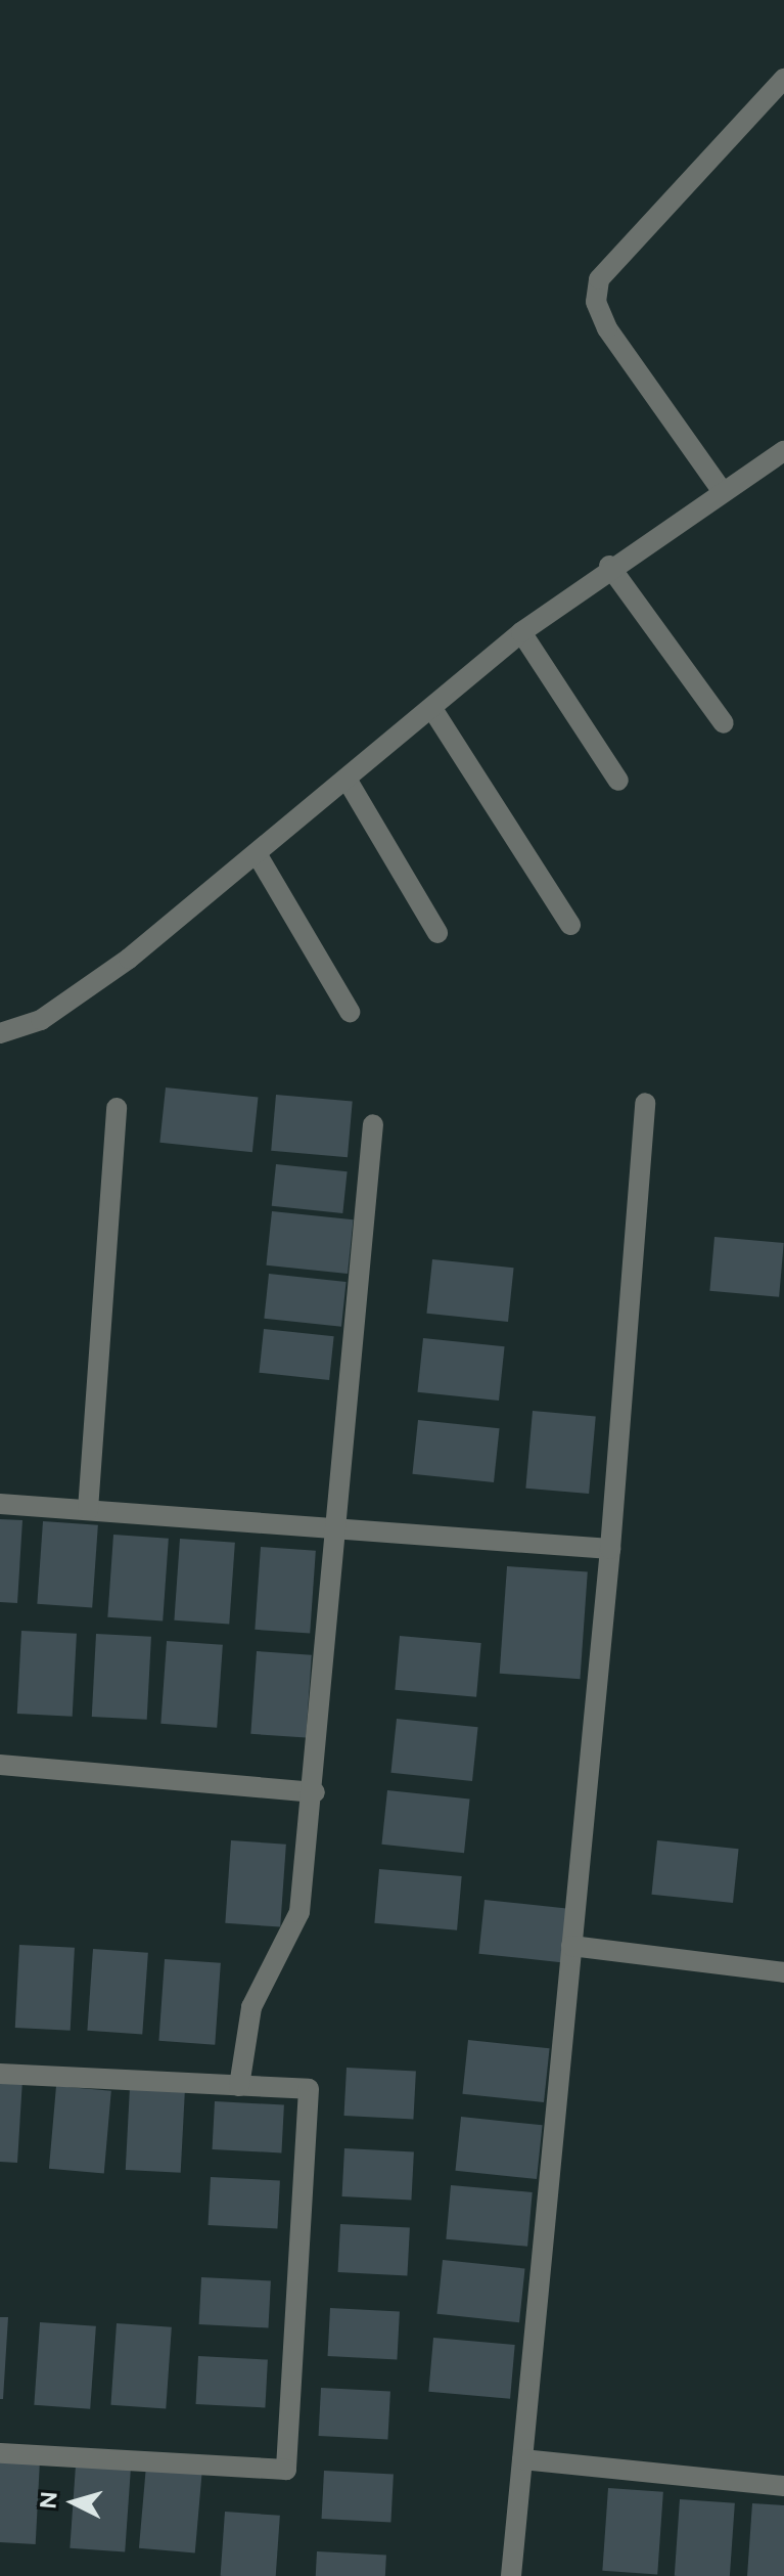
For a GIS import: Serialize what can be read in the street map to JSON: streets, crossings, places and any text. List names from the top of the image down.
{
  "north": "left"
}
